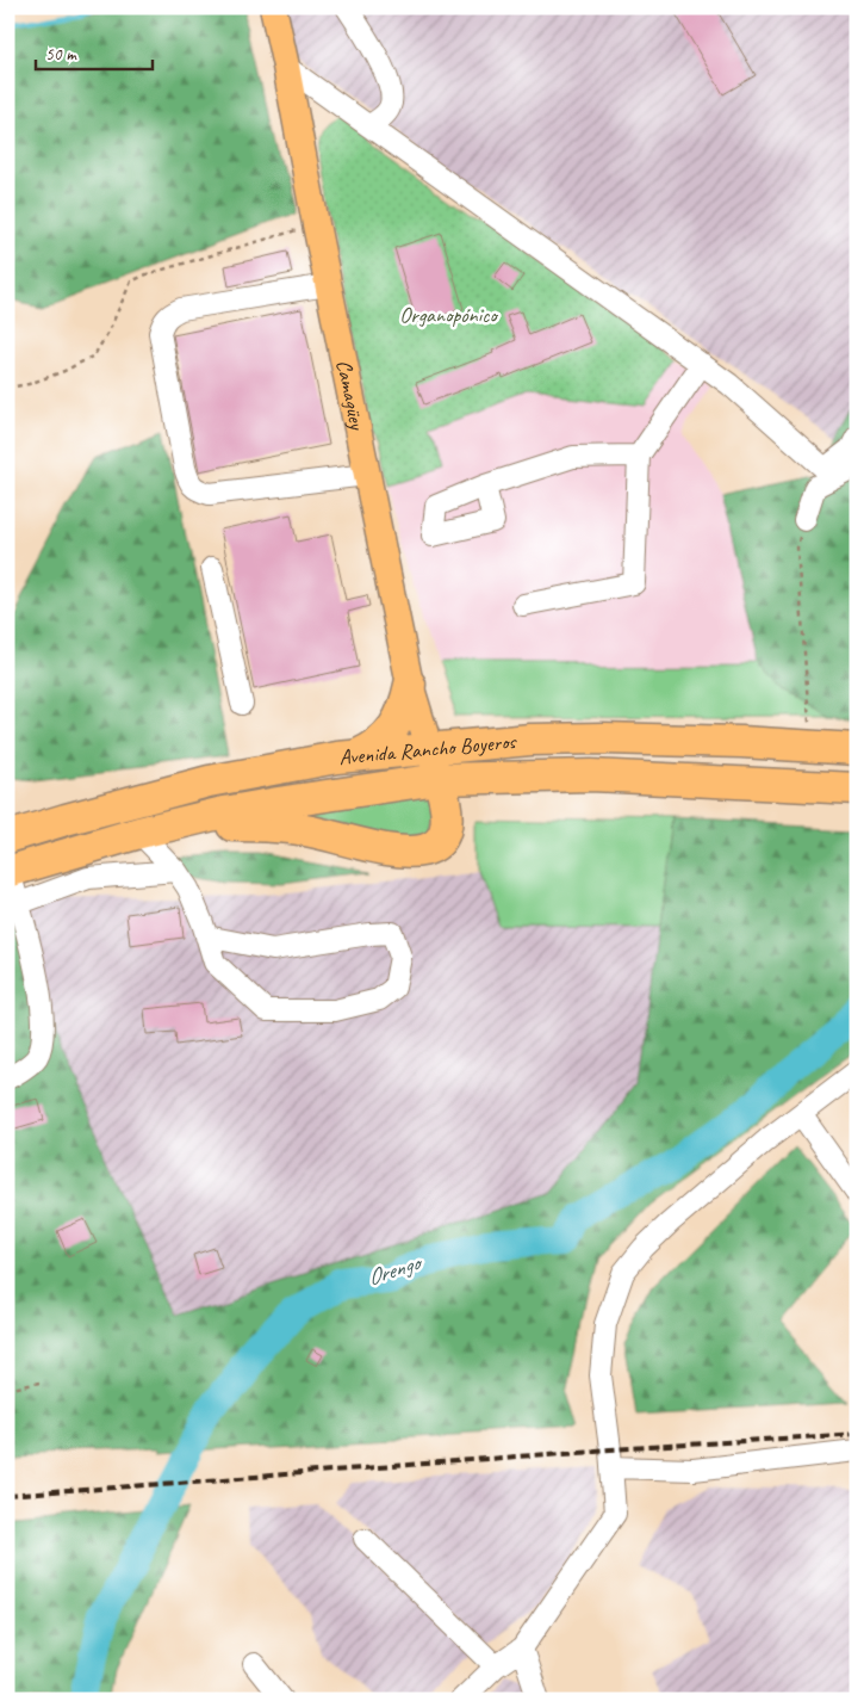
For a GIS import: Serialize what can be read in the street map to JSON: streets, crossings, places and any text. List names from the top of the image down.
{
  "streets": {
    "highway": ["Avenida Rancho Boyeros"],
    "main road": ["Camagüey"]
  },
  "crossings": [
    ["Camagüey", "Avenida Rancho Boyeros"]
  ],
  "water": ["Orengo"],
  "parks": ["Organopónico"],
  "scale_bar": "50 m"
}
